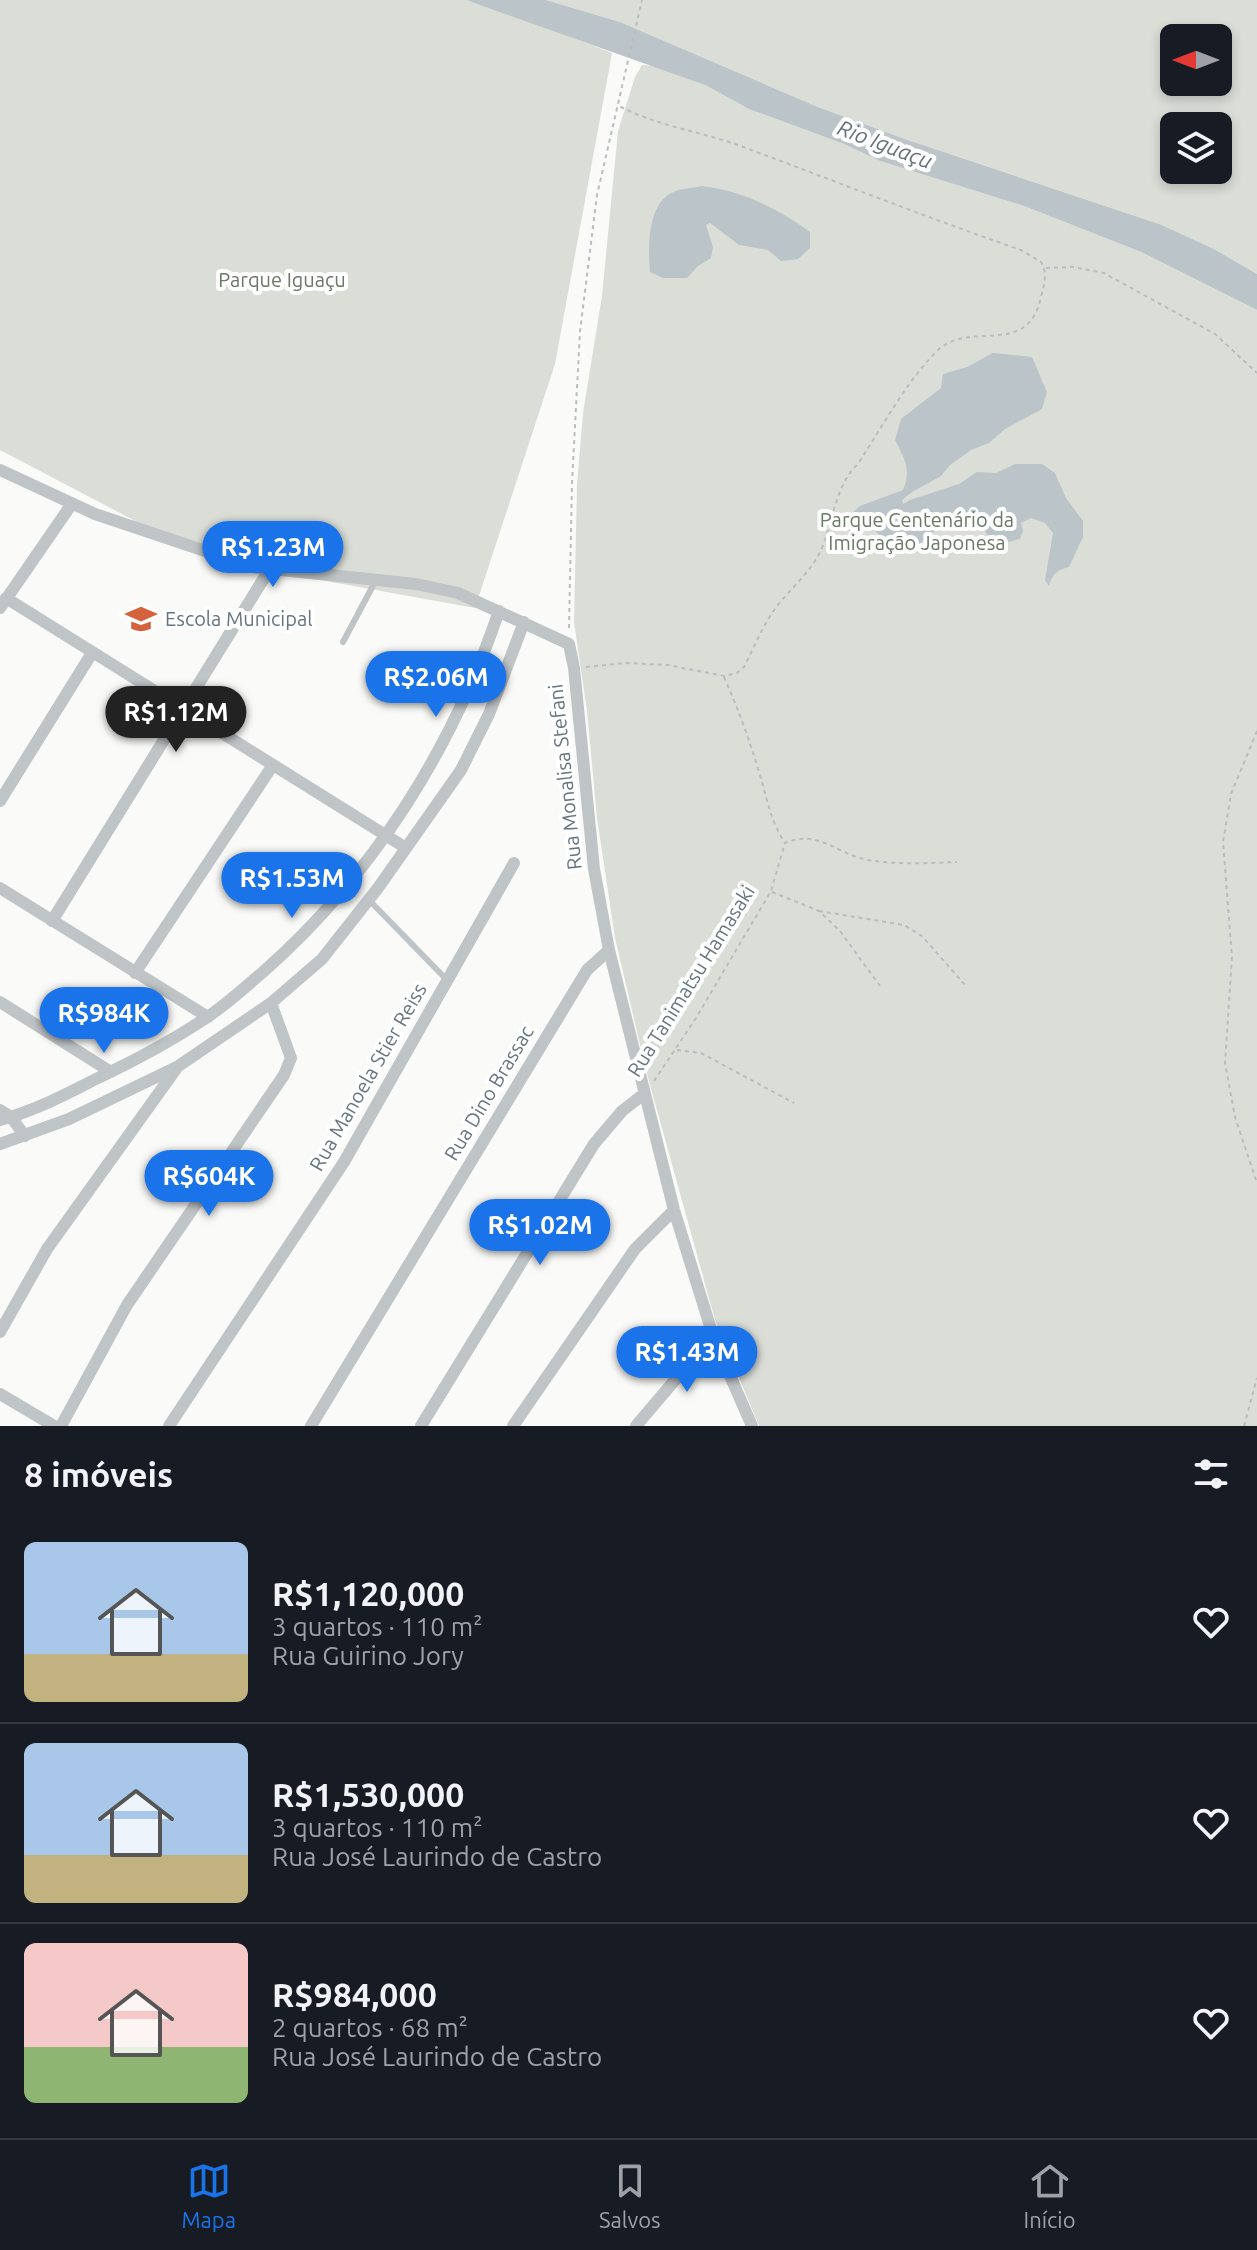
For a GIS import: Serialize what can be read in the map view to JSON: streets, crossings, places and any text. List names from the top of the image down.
{
  "streets": {
    "street": ["Rua Monalisa Stefani", "Rua Manoela Stier Reiss", "Rua Dino Brassac"],
    "path": ["Rua Tanimatsu Hamasaki"]
  },
  "crossings": [
    ["Rua Monalisa Stefani", "Rua Tanimatsu Hamasaki"],
    ["Rua Monalisa Stefani", "Rua Dino Brassac"]
  ],
  "water": ["Rio Iguaçu"],
  "parks": ["Parque Iguaçu", "Parque Centenário da Imigração Japonesa"],
  "places": {
    "school or university": ["Escola Municipal"]
  },
  "north": "left",
  "page": {
    "price": [
      "R$1.23M",
      "R$2.06M",
      "R$1.12M",
      "R$1.53M",
      "R$984K",
      "R$604K",
      "R$1.02M",
      "R$1.43M"
    ],
    "heading": "8 imóveis",
    "list": [
      {
        "name": "R$1,120,000",
        "note": "3 quartos · 110 m² · Rua Guirino Jory"
      },
      {
        "name": "R$1,530,000",
        "note": "3 quartos · 110 m² · Rua José Laurindo de Castro"
      },
      {
        "name": "R$984,000",
        "note": "2 quartos · 68 m² · Rua José Laurindo de Castro"
      }
    ],
    "tabs": ["Mapa", "Salvos", "Início"]
  }
}
